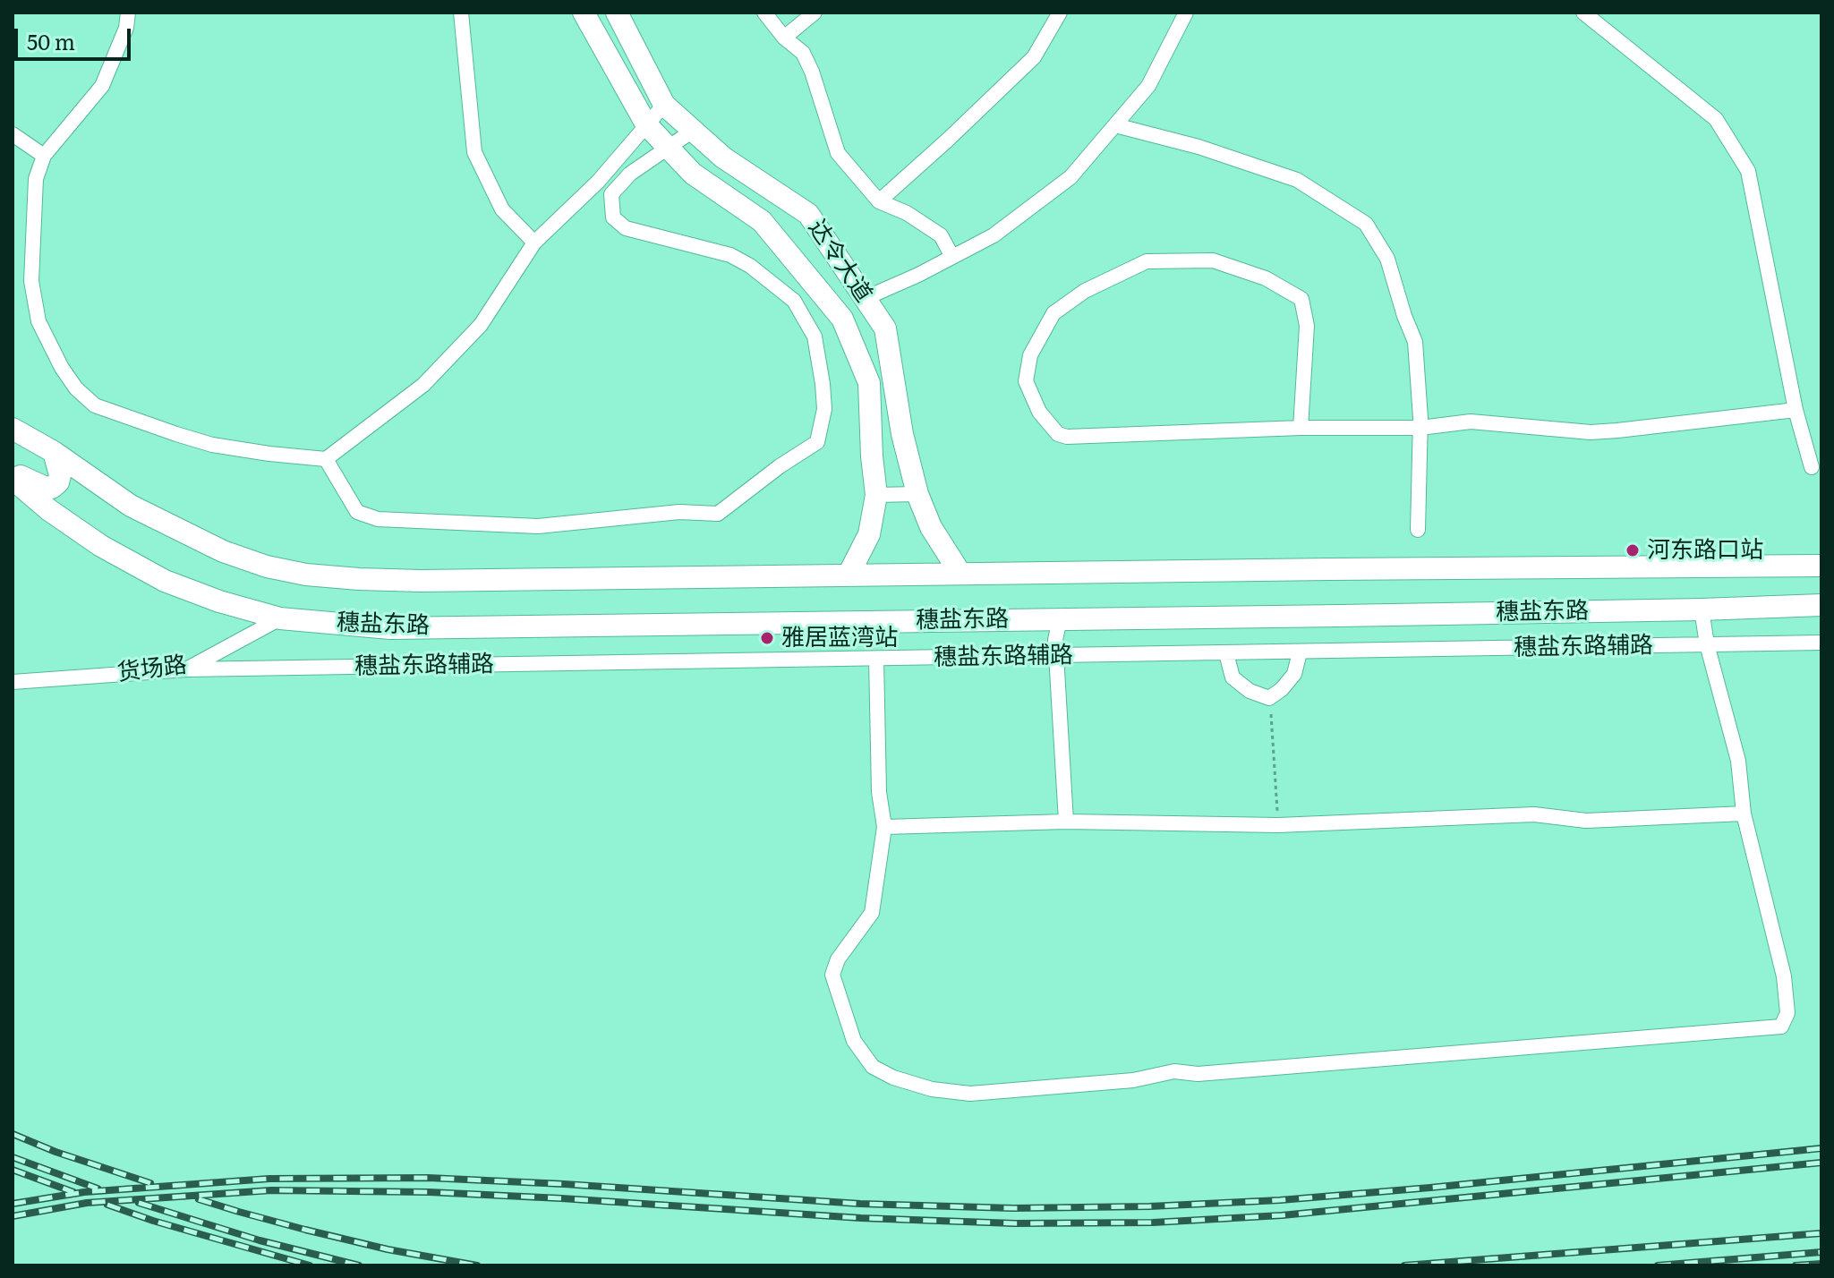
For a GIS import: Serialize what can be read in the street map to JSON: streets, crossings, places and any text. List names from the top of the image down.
{
  "streets": {
    "main road": ["达令大道", "穗盐东路"],
    "street": ["穗盐东路辅路", "货场路"]
  },
  "crossings": [
    ["达令大道", "穗盐东路"],
    ["穗盐东路", "货场路"],
    ["穗盐东路辅路", "货场路"]
  ],
  "places": ["河东路口站", "雅居蓝湾站"],
  "scale_bar": "50 m"
}
